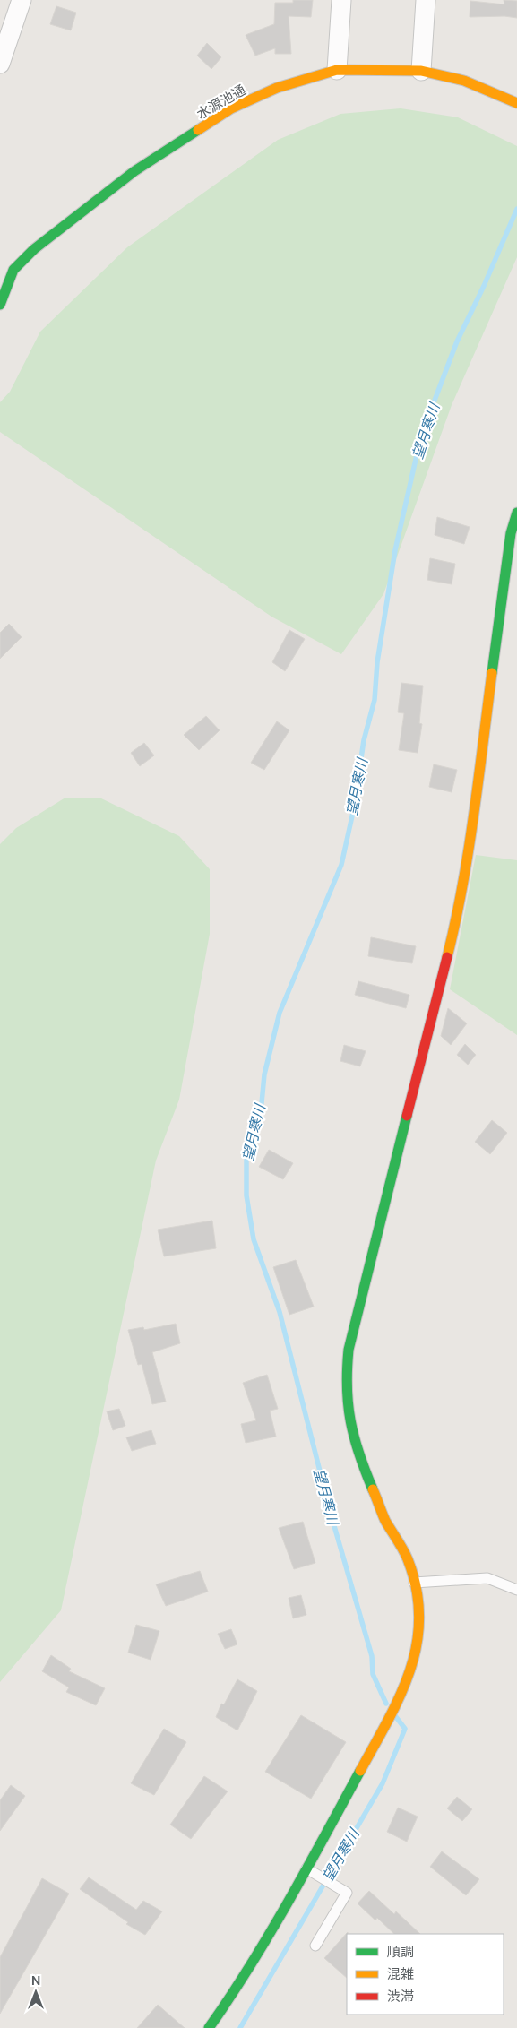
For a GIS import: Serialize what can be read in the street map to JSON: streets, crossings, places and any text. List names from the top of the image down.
{
  "streets": {
    "street": ["水源池通"]
  },
  "water": ["望月寒川"],
  "legend": ["順調", "混雑", "渋滞"],
  "north": "top"
}
